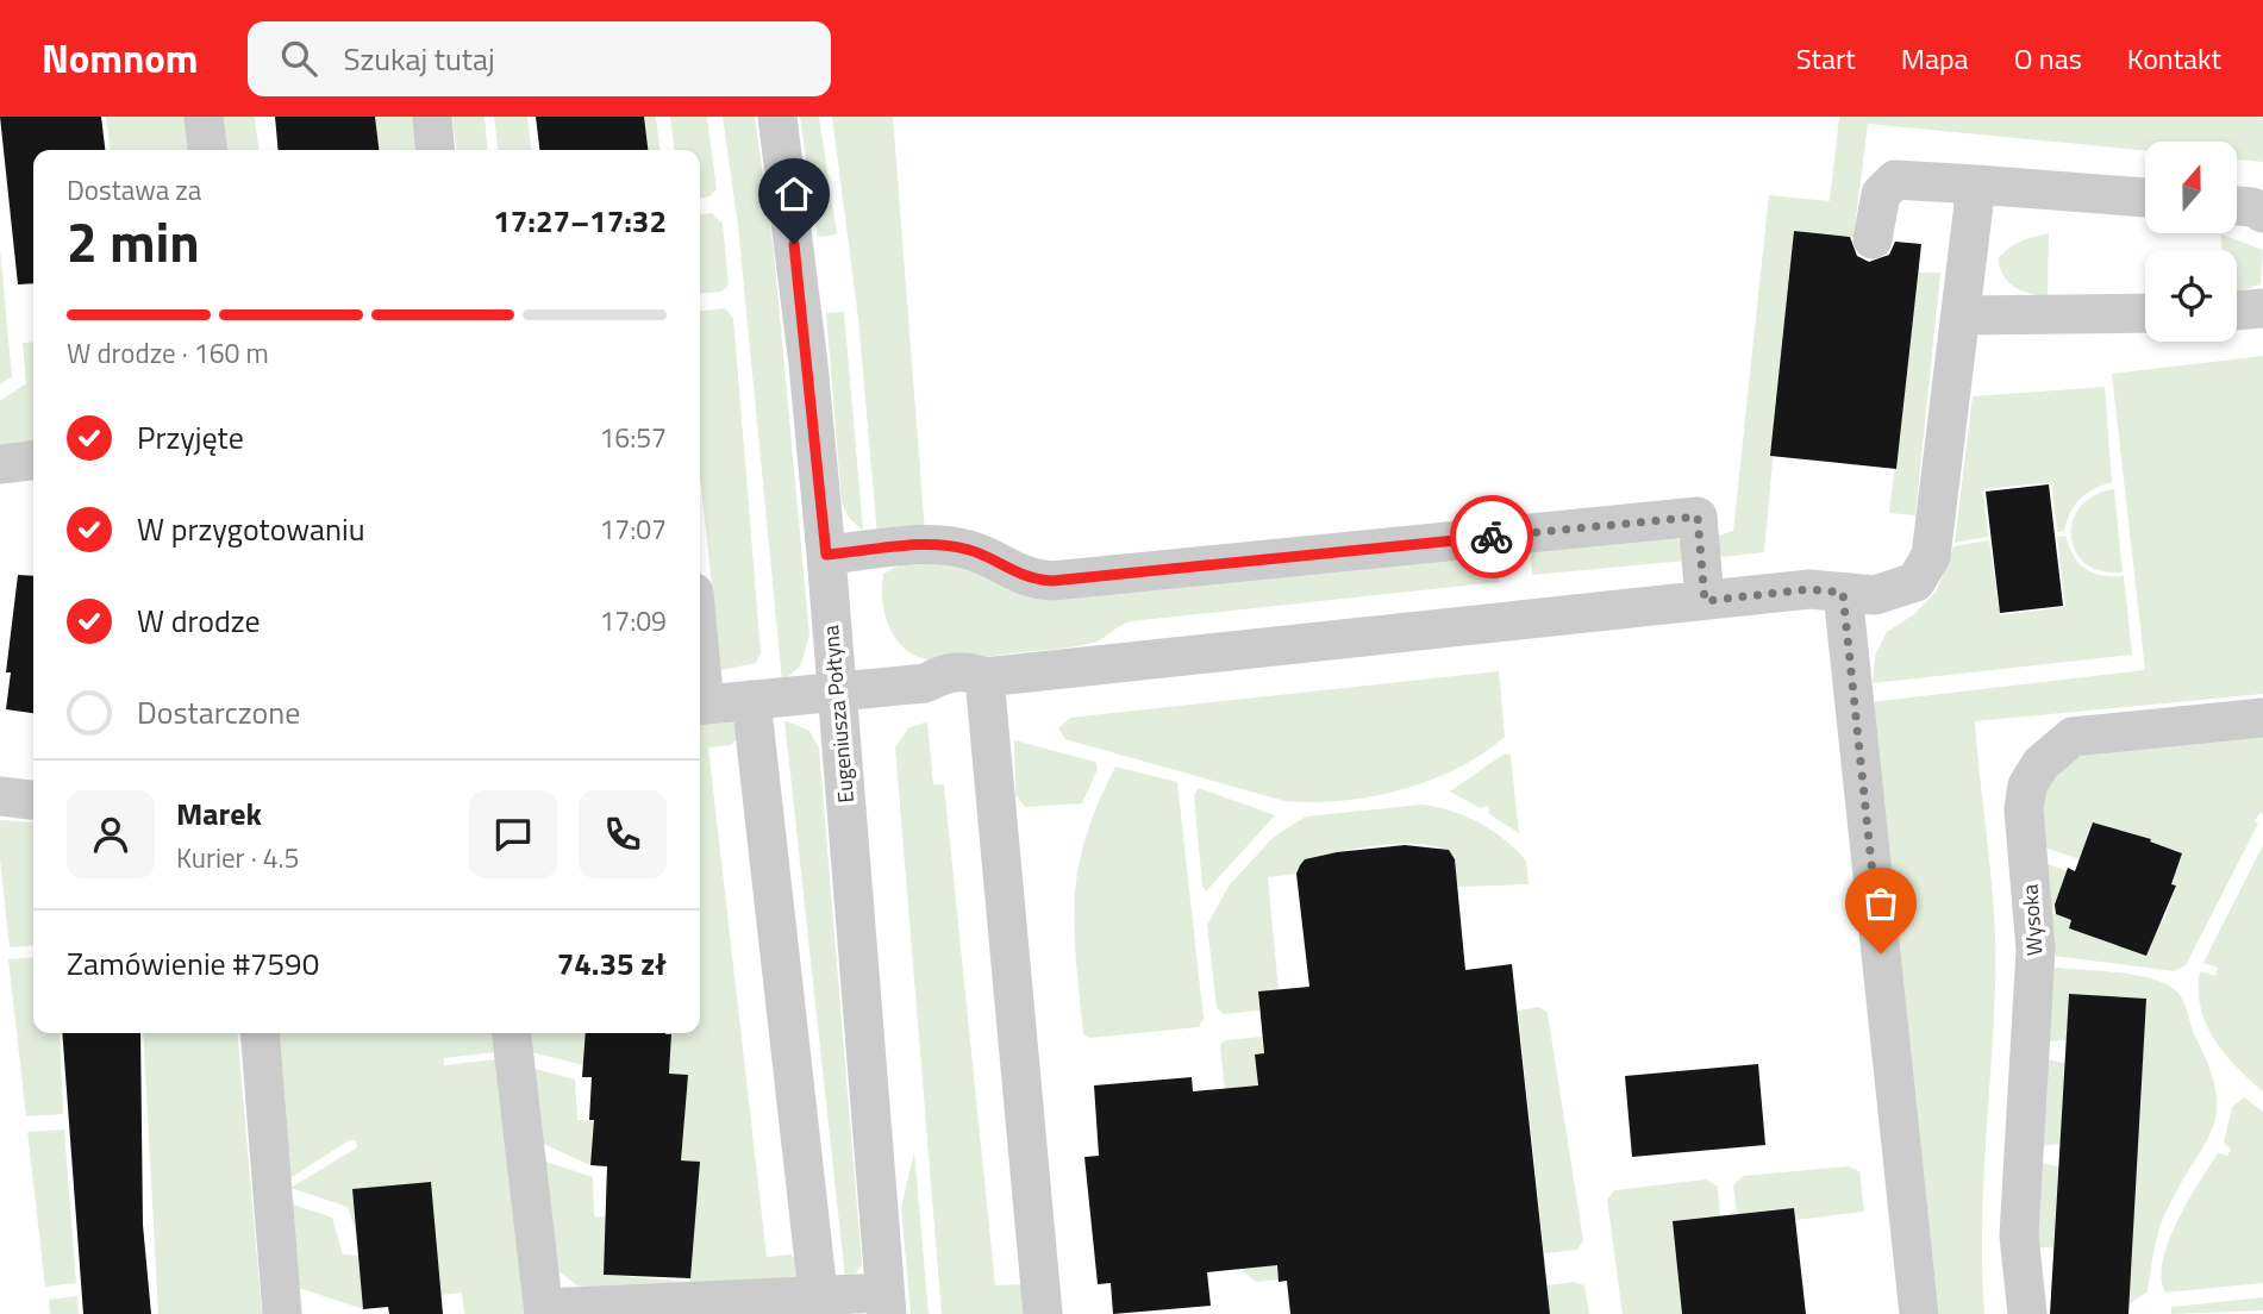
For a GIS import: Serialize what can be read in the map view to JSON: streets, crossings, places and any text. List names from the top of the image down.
{
  "streets": {
    "street": ["Eugeniusza Połtyna", "Wysoka"]
  },
  "north": "top",
  "page": {
    "header": "Nomnom",
    "search": "Szukaj tutaj",
    "nav": [
      "Start",
      "Mapa",
      "O nas",
      "Kontakt"
    ],
    "heading": ["2 min", "Dostawa za", "17:27–17:32"],
    "panel": [
      "Marek",
      "Kurier · 4.5",
      "Zamówienie #7590",
      "74.35 zł"
    ],
    "bar": "W drodze · 160 m",
    "list": [
      ["Przyjęte", "16:57"],
      ["W przygotowaniu", "17:07"],
      ["W drodze", "17:09"],
      "Dostarczone"
    ]
  }
}
